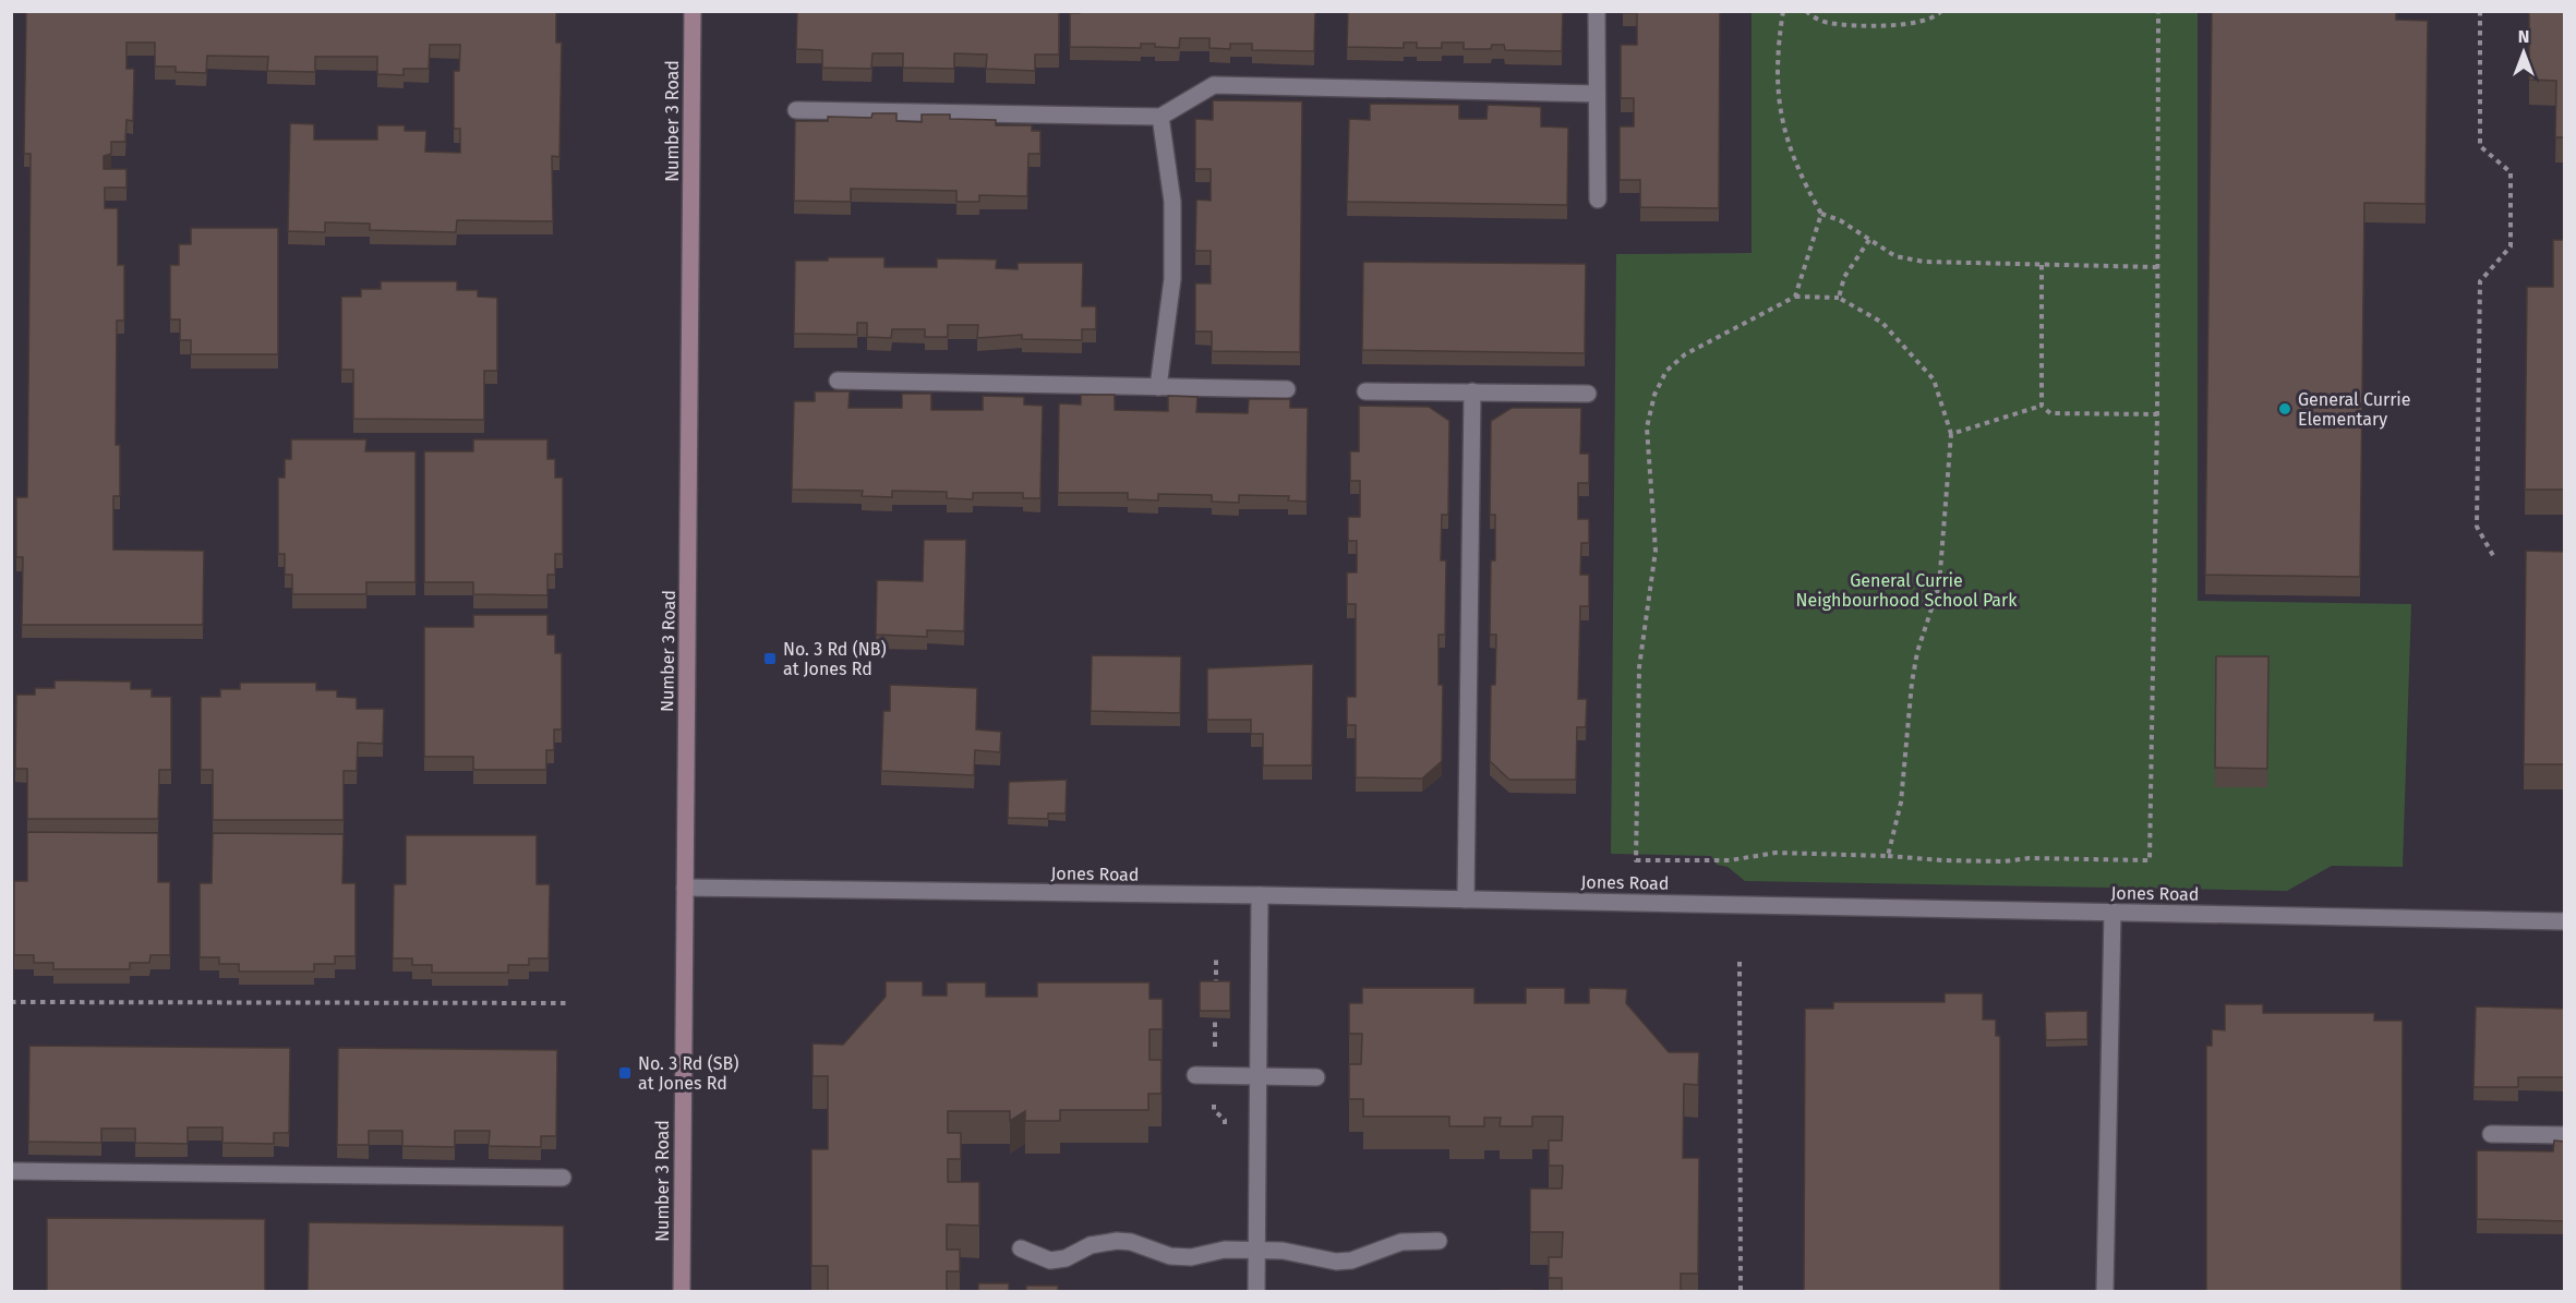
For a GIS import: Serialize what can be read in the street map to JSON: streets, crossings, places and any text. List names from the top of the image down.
{
  "streets": {
    "main road": ["Number 3 Road"],
    "street": ["Jones Road"]
  },
  "crossings": [
    ["Number 3 Road", "Jones Road"]
  ],
  "parks": ["General Currie Neighbourhood School Park"],
  "places": {
    "other": ["General Currie Elementary"],
    "transit": ["No. 3 Rd (NB) at Jones Rd", "No. 3 Rd (SB) at Jones Rd"]
  },
  "north": "top"
}
